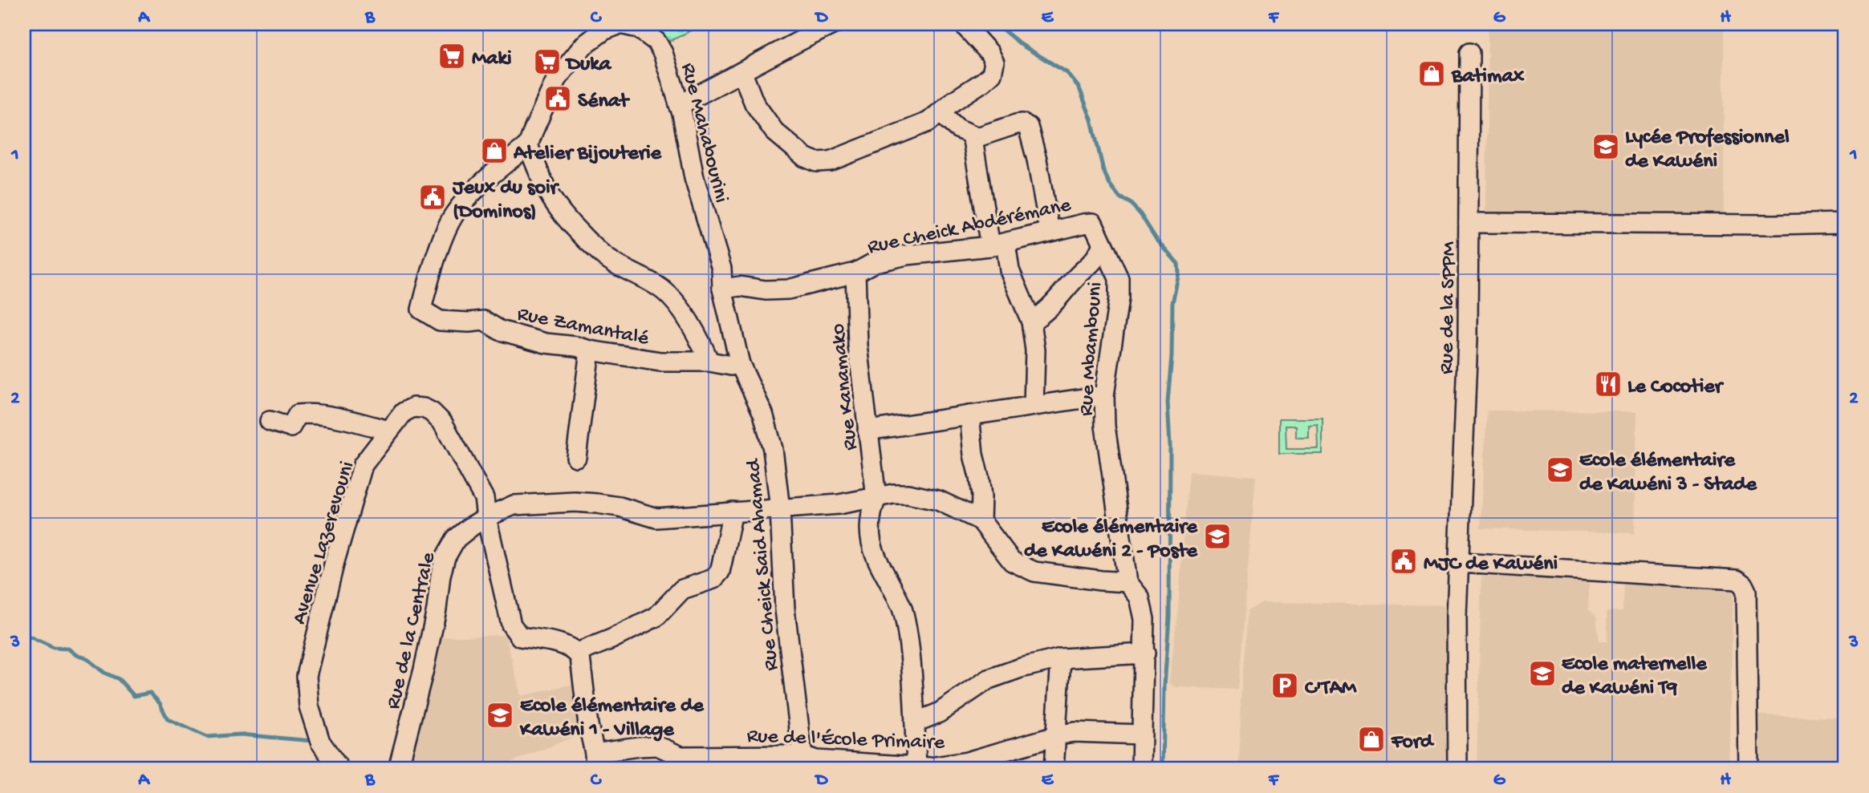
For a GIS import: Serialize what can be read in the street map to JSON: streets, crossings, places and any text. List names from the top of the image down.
{
  "streets": {
    "street": [
      "Rue Mahabourini",
      "Rue Cheick Abdérémane",
      "Rue de la SPPM",
      "Rue Zamantalé",
      "Rue Mbambouni",
      "Rue Kanamako",
      "Avenue Lazerevouni",
      "Rue Cheick Said Ahamad",
      "Rue de la Centrale",
      "Rue de l'École Primaire"
    ]
  },
  "crossings": [
    ["Rue Mahabourini", "Rue Cheick Abdérémane"],
    ["Rue Mahabourini", "Rue Zamantalé"],
    ["Rue Mahabourini", "Rue Cheick Said Ahamad"],
    ["Rue Cheick Abdérémane", "Rue Mbambouni"],
    ["Rue Cheick Abdérémane", "Rue Kanamako"],
    ["Rue Zamantalé", "Rue Cheick Said Ahamad"],
    ["Rue Kanamako", "Rue de la Centrale"],
    ["Avenue Lazerevouni", "Rue de la Centrale"],
    ["Rue Cheick Said Ahamad", "Rue de la Centrale"],
    ["Rue Cheick Said Ahamad", "Rue de l'École Primaire"]
  ],
  "places": {
    "supermarket": ["Maki", "Duka"],
    "shop": ["Batimax", "Atelier Bijouterie", "Ford"],
    "public building": ["Sénat", "Jeux du soir (Dominos)", "MJC de Kawéni"],
    "school or university": [
      "Lycée Professionnel de Kawéni",
      "Ecole élémentaire de Kawéni 3 - Stade",
      "Ecole élémentaire de Kawéni 2 - Poste",
      "Ecole maternelle de Kawéni T9",
      "Ecole élémentaire de Kawéni 1 - Village"
    ],
    "restaurant": ["Le Cocotier"],
    "parking": ["C'TAM"]
  },
  "grid": {
    "columns": [
      "A",
      "B",
      "C",
      "D",
      "E",
      "F",
      "G",
      "H"
    ],
    "rows": ["1", "2", "3"]
  }
}
